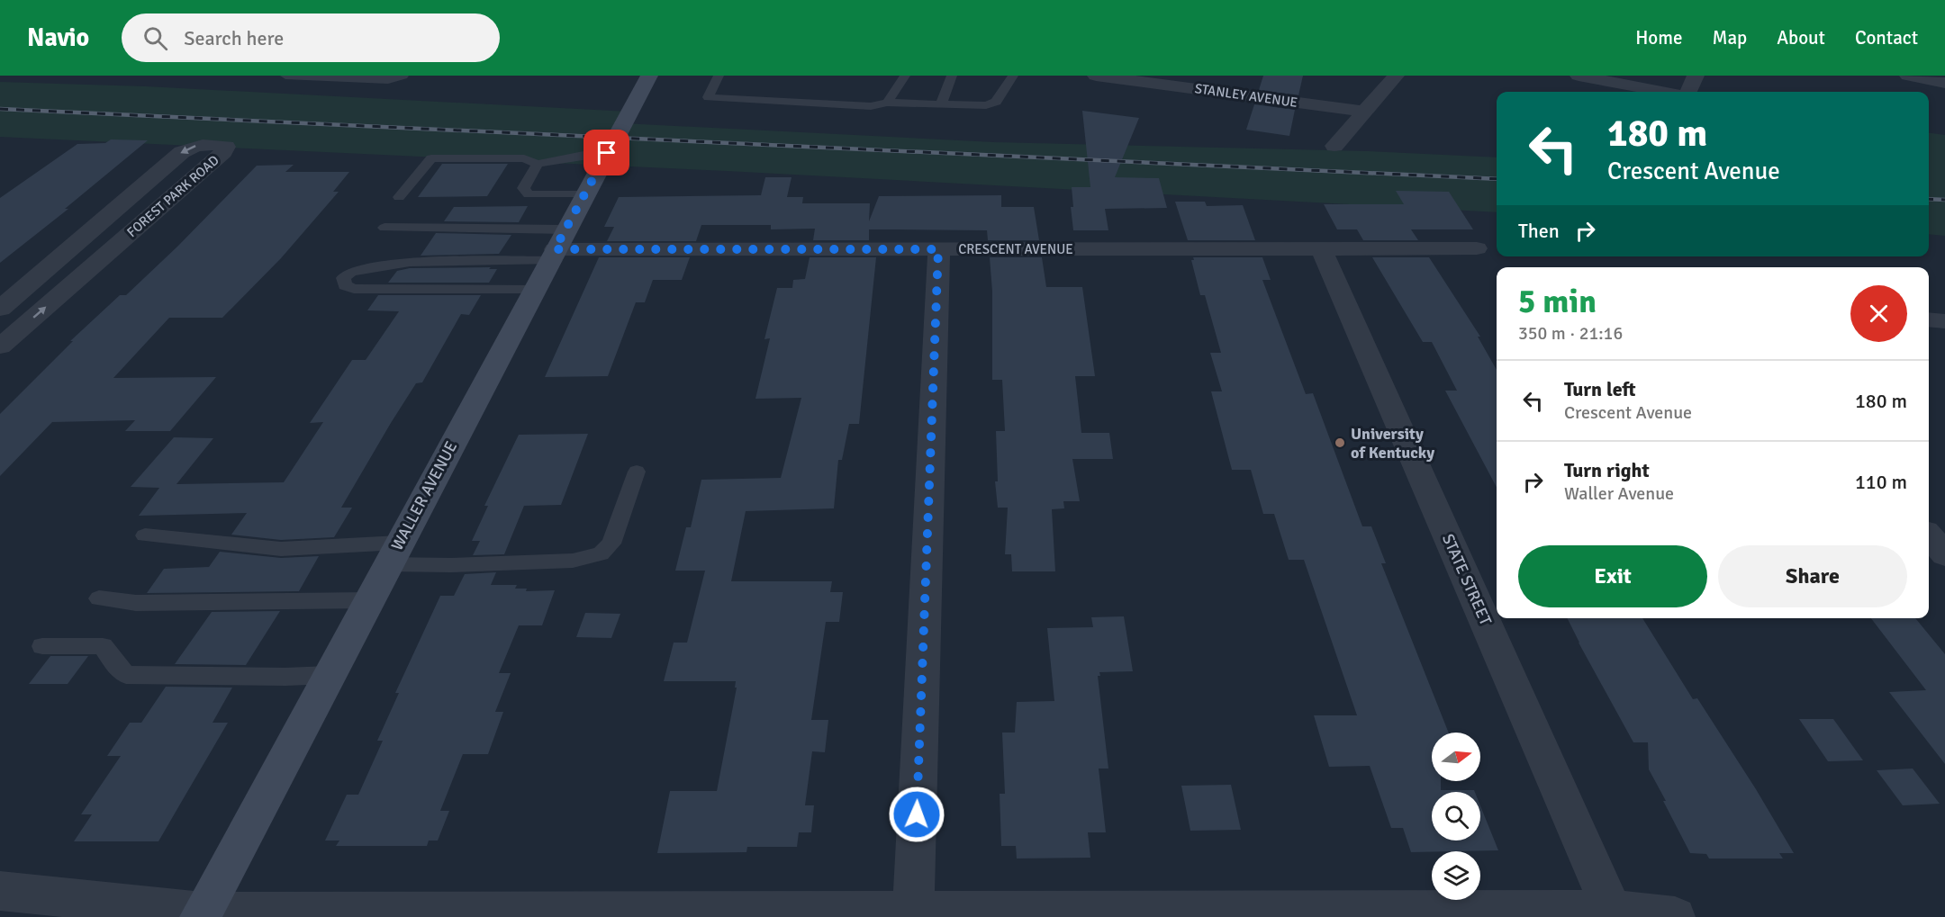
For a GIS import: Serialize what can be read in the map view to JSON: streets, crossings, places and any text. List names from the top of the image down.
{
  "streets": {
    "main road": ["WALLER AVENUE"],
    "street": [
      "STANLEY AVENUE",
      "FOREST PARK ROAD",
      "CRESCENT AVENUE",
      "STATE STREET"
    ]
  },
  "crossings": [
    ["CRESCENT AVENUE", "WALLER AVENUE"],
    ["CRESCENT AVENUE", "STATE STREET"]
  ],
  "places": ["University of Kentucky"],
  "north": "right",
  "page": {
    "header": "Navio",
    "search": "Search here",
    "nav": [
      "Home",
      "Map",
      "About",
      "Contact"
    ],
    "turn": ["180 m", "Crescent Avenue"],
    "then": "Then",
    "heading": ["5 min", "350 m · 21:16"],
    "list": [
      {
        "name": "Turn left",
        "note": "Crescent Avenue",
        "value": "180 m"
      },
      {
        "name": "Turn right",
        "note": "Waller Avenue",
        "value": "110 m"
      }
    ],
    "buttons": ["Exit", "Share"]
  }
}
